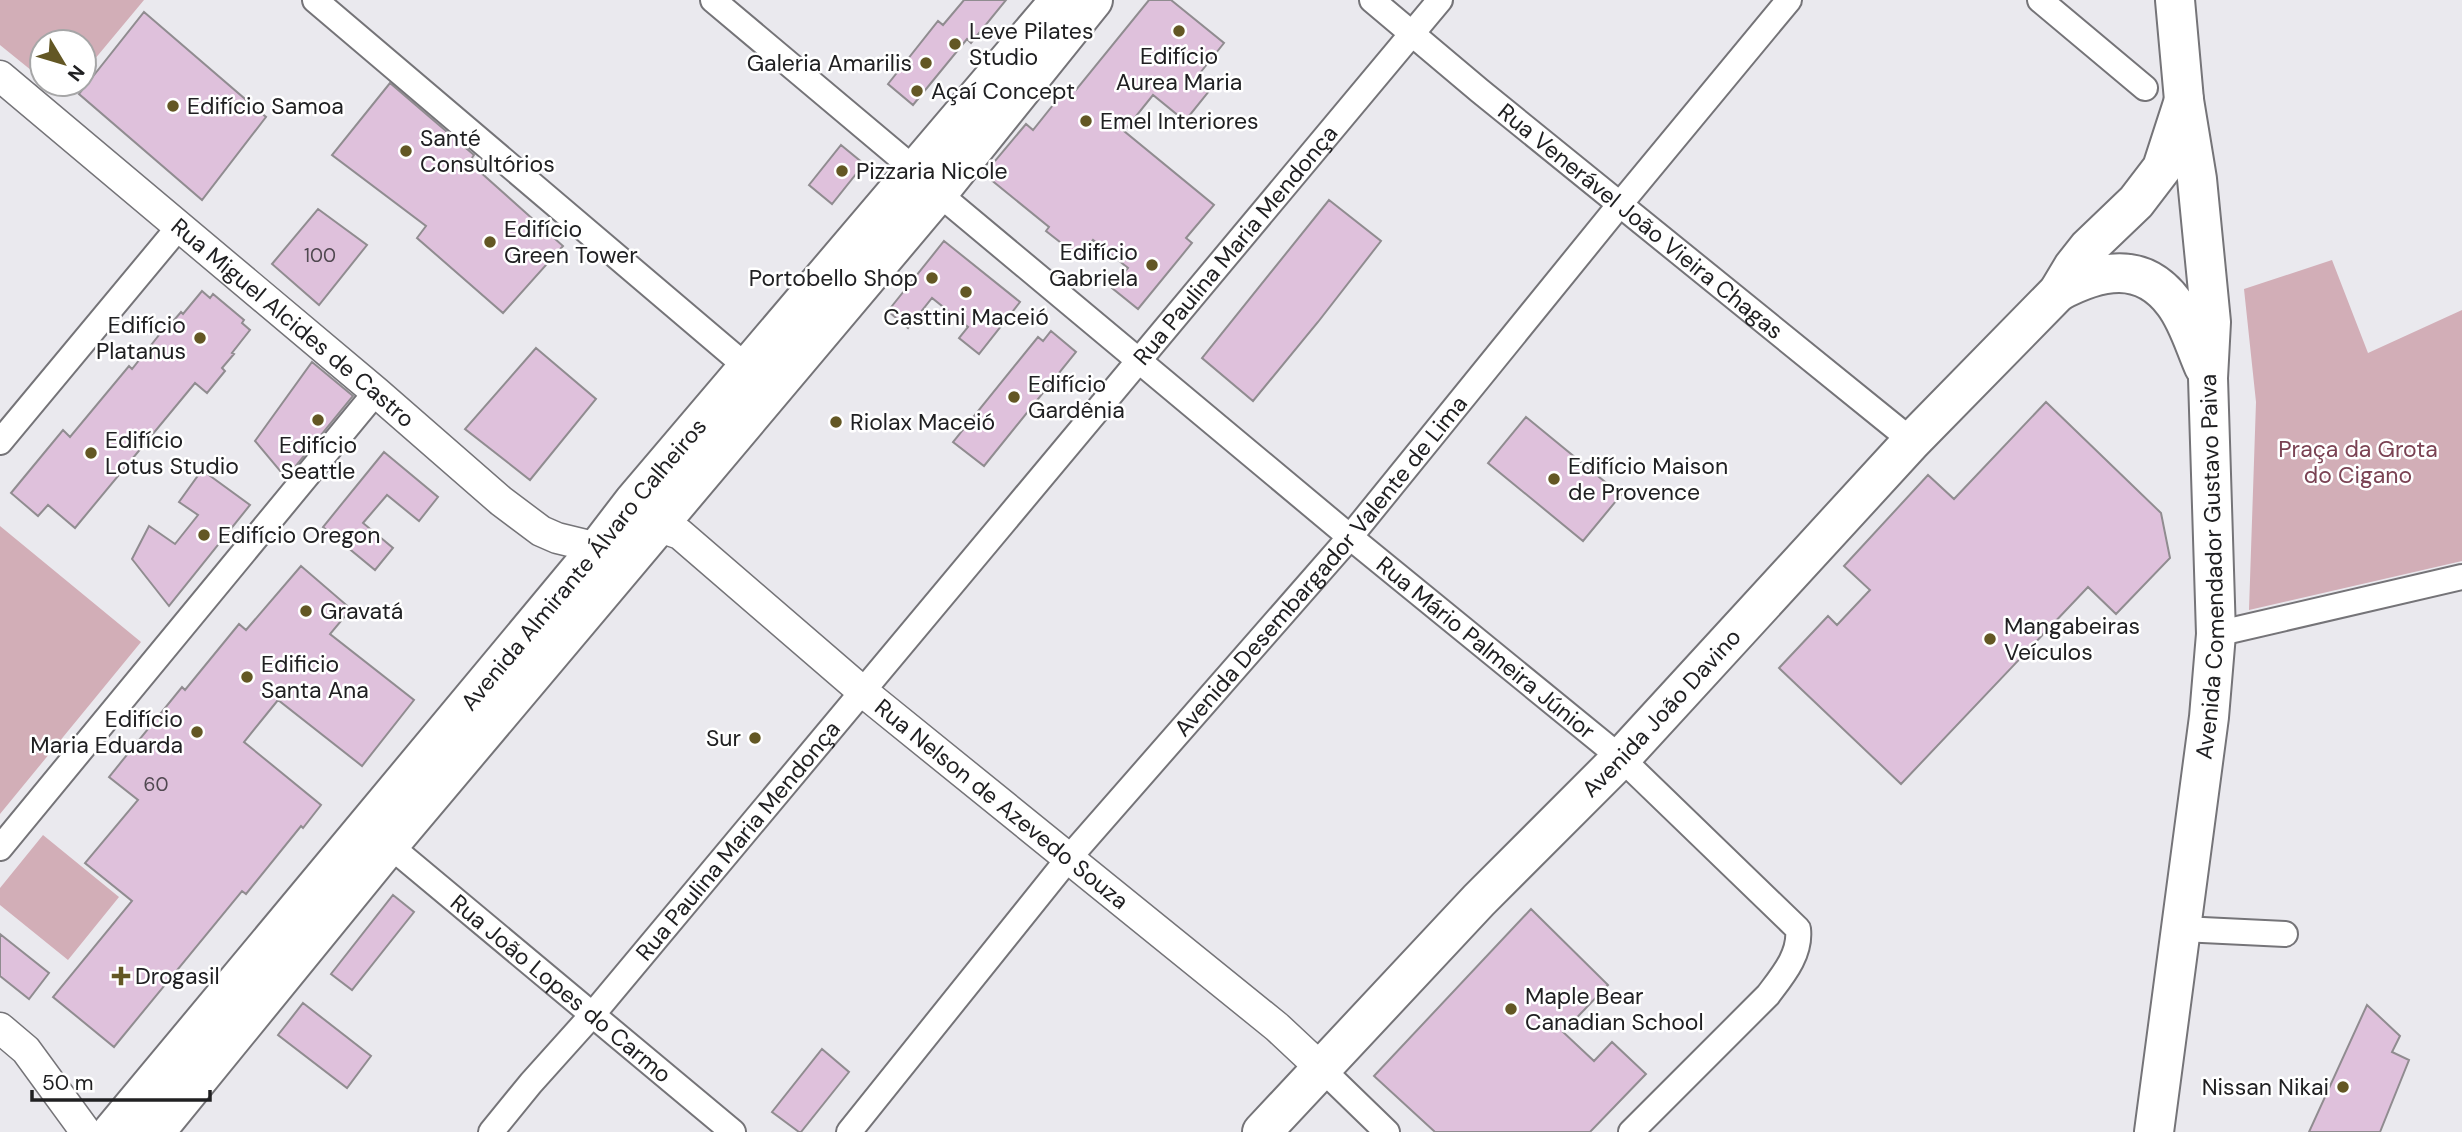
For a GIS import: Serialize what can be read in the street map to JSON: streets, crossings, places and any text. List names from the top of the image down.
{
  "streets": {
    "main road": ["Avenida Almirante Álvaro Calheiros", "Avenida Comendador Gustavo Paiva", "Avenida João Davino"],
    "street": [
      "Rua Venerável João Vieira Chagas",
      "Rua Paulina Maria Mendonça",
      "Rua Miguel Alcides de Castro",
      "Avenida Desembargador Valente de Lima",
      "Rua Mário Palmeira Júnior",
      "Rua Nelson de Azevedo Souza",
      "Rua João Lopes do Carmo"
    ]
  },
  "crossings": [
    ["Rua Venerável João Vieira Chagas", "Rua Paulina Maria Mendonça"],
    ["Rua Venerável João Vieira Chagas", "Avenida Desembargador Valente de Lima"],
    ["Rua Venerável João Vieira Chagas", "Avenida João Davino"],
    ["Rua Paulina Maria Mendonça", "Rua Mário Palmeira Júnior"],
    ["Rua Paulina Maria Mendonça", "Rua Nelson de Azevedo Souza"],
    ["Rua Paulina Maria Mendonça", "Rua João Lopes do Carmo"],
    ["Rua Miguel Alcides de Castro", "Avenida Almirante Álvaro Calheiros"],
    ["Avenida Almirante Álvaro Calheiros", "Rua Mário Palmeira Júnior"],
    ["Avenida Almirante Álvaro Calheiros", "Rua Nelson de Azevedo Souza"],
    ["Avenida Almirante Álvaro Calheiros", "Rua João Lopes do Carmo"],
    ["Avenida Desembargador Valente de Lima", "Rua Mário Palmeira Júnior"],
    ["Avenida Desembargador Valente de Lima", "Rua Nelson de Azevedo Souza"],
    ["Avenida Comendador Gustavo Paiva", "Avenida João Davino"],
    ["Rua Mário Palmeira Júnior", "Avenida João Davino"],
    ["Avenida João Davino", "Rua Nelson de Azevedo Souza"]
  ],
  "parks": ["Praça da Grota do Cigano"],
  "places": {
    "other": [
      "Edifício Aurea Maria",
      "Leve Pilates Studio",
      "Galeria Amarilis",
      "Açaí Concept",
      "Edifício Samoa",
      "Emel Interiores",
      "Santé Consultórios",
      "Pizzaria Nicole",
      "Edifício Green Tower",
      "Edifício Gabriela",
      "Portobello Shop",
      "Casttini Maceió",
      "Edifício Platanus",
      "Edifício Gardênia",
      "Edifício Seattle",
      "Riolax Maceió",
      "Edifício Lotus Studio",
      "Edifício Maison de Provence",
      "Edifício Oregon",
      "Gravatá",
      "Mangabeiras Veículos",
      "Edificio Santa Ana",
      "Edifício Maria Eduarda",
      "Sur",
      "Maple Bear Canadian School",
      "Nissan Nikai"
    ],
    "health": ["Drogasil"]
  },
  "house_numbers": ["100", "60"],
  "scale_bar": "50 m",
  "north": "bottom right"
}
